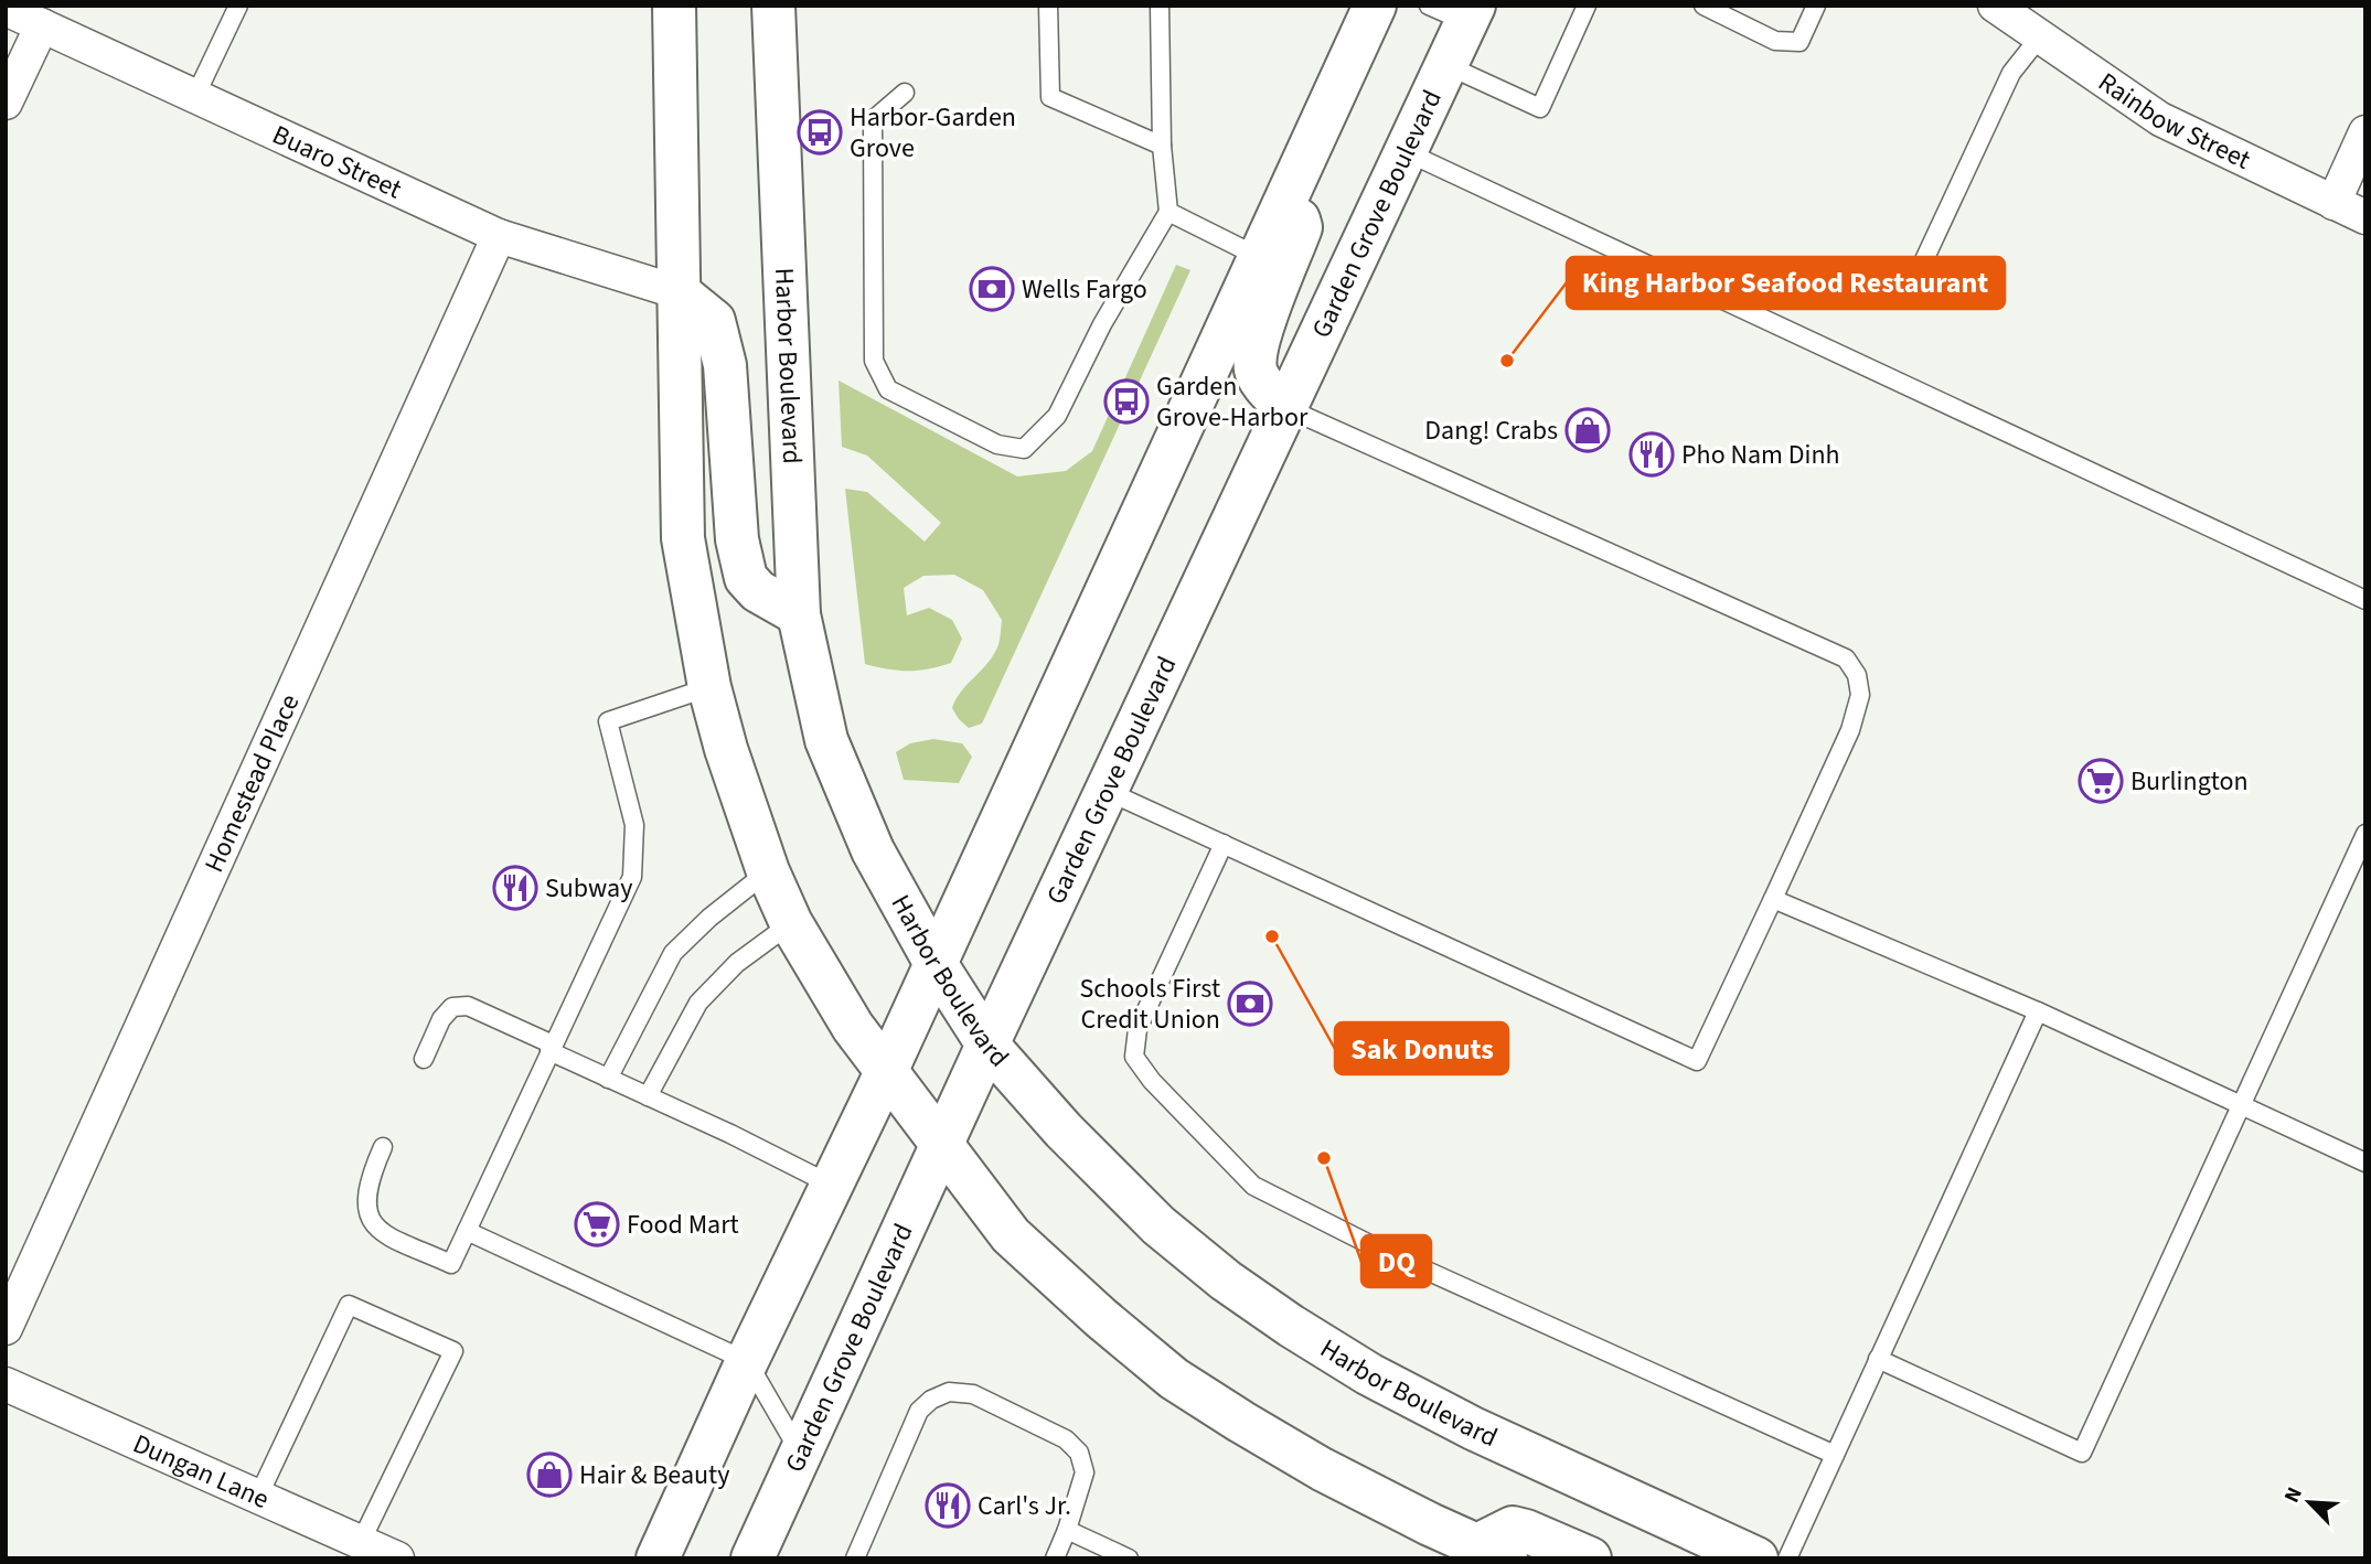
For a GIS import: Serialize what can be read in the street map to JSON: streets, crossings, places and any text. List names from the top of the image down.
{
  "streets": {
    "main road": ["Garden Grove Boulevard", "Harbor Boulevard"],
    "street": [
      "Rainbow Street",
      "Buaro Street",
      "Homestead Place",
      "Dungan Lane"
    ]
  },
  "crossings": [
    ["Buaro Street", "Homestead Place"],
    ["Garden Grove Boulevard", "Harbor Boulevard"]
  ],
  "places": {
    "bus stop": ["Harbor-Garden Grove", "Garden Grove-Harbor"],
    "bank": ["Wells Fargo", "Schools First Credit Union"],
    "other": ["King Harbor Seafood Restaurant", "Sak Donuts", "DQ"],
    "shop": ["Dang! Crabs", "Hair & Beauty"],
    "restaurant": ["Pho Nam Dinh", "Subway", "Carl's Jr."],
    "supermarket": ["Burlington", "Food Mart"]
  },
  "north": "top left"
}
